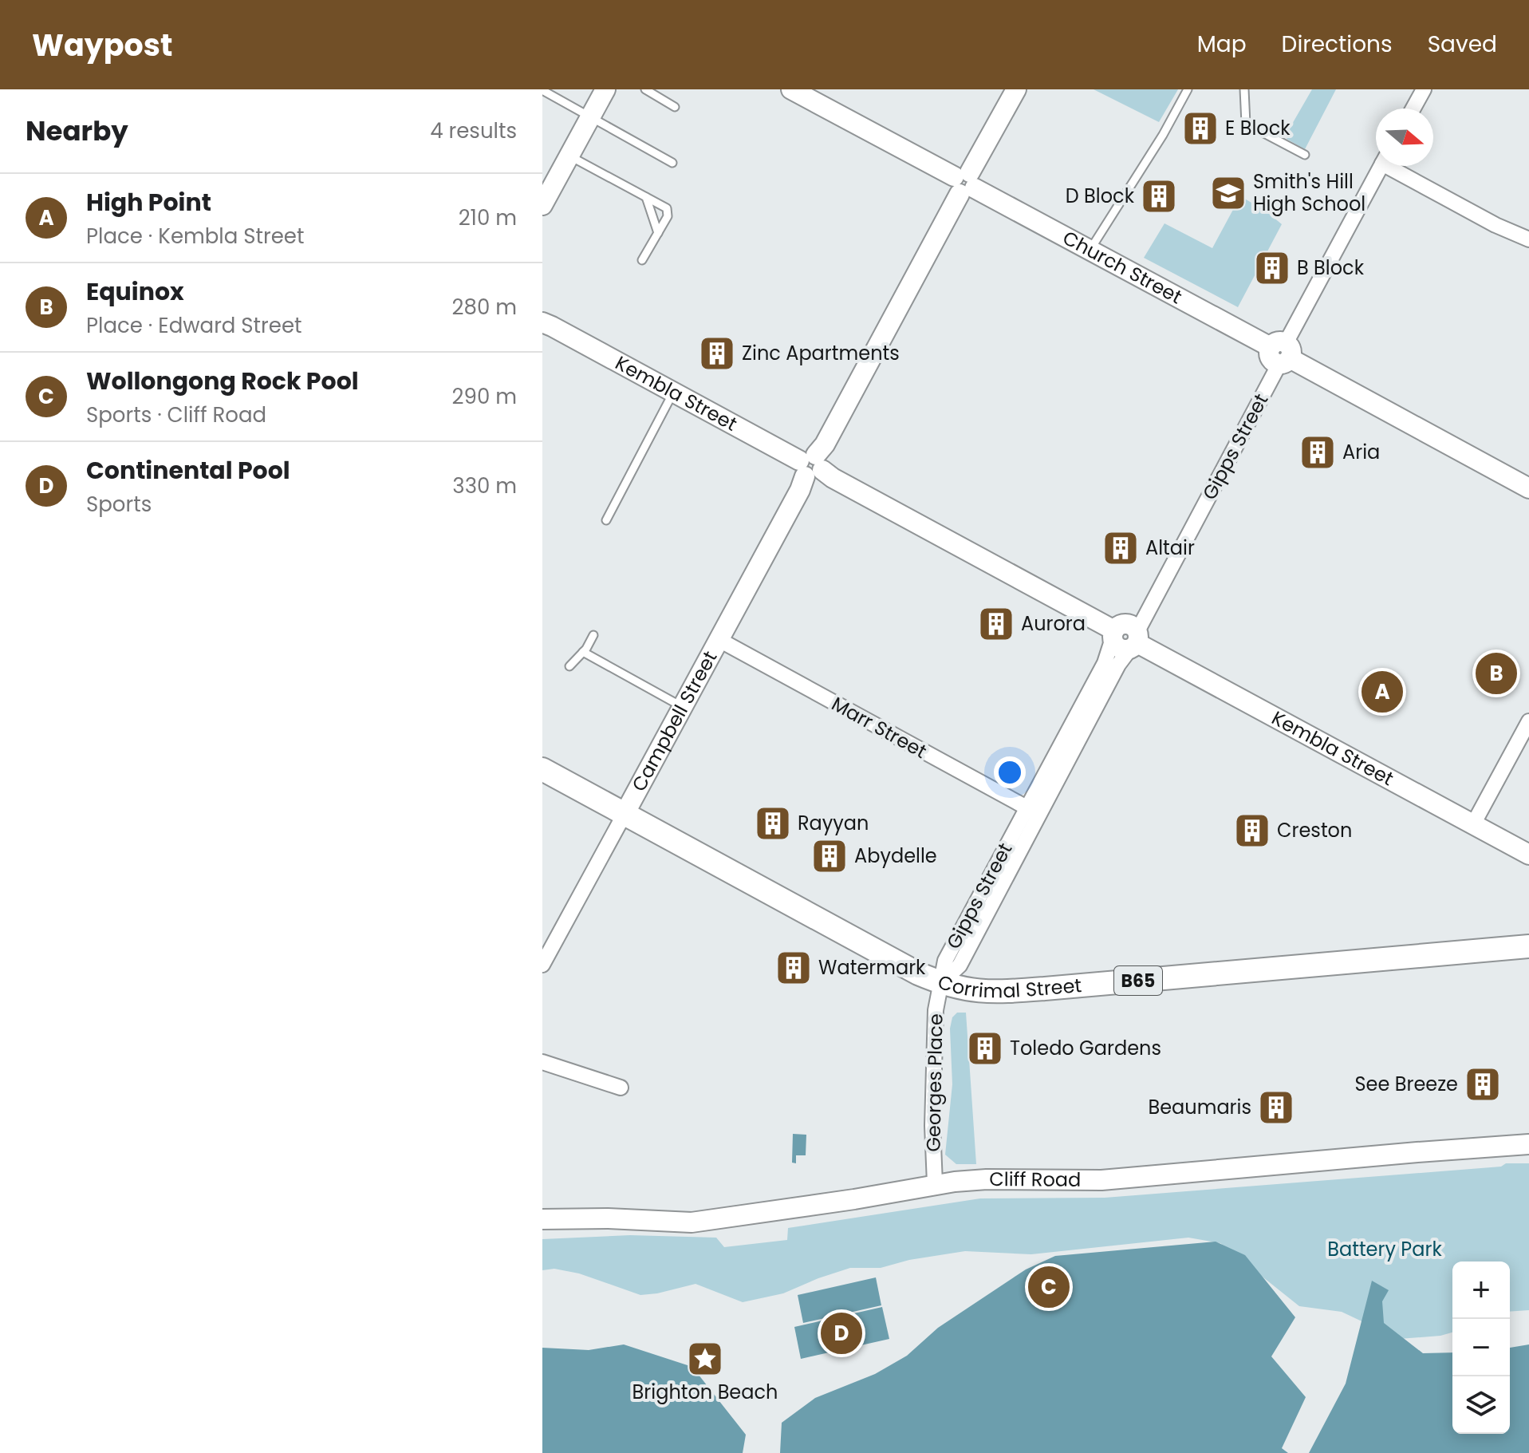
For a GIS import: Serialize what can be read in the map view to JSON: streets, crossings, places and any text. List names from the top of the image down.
{
  "streets": {
    "main road": ["B65", "Corrimal Street"],
    "street": [
      "Church Street",
      "Kembla Street",
      "Gipps Street",
      "Campbell Street",
      "Marr Street",
      "Georges Place",
      "Cliff Road"
    ]
  },
  "crossings": [
    ["Church Street", "Gipps Street"],
    ["Church Street", "Campbell Street"],
    ["Kembla Street", "Gipps Street"],
    ["Kembla Street", "Campbell Street"],
    ["Gipps Street", "Marr Street"],
    ["Gipps Street", "Corrimal Street"],
    ["Gipps Street", "Georges Place"],
    ["Campbell Street", "Marr Street"],
    ["Campbell Street", "Corrimal Street"],
    ["Corrimal Street", "Georges Place"],
    ["Georges Place", "Cliff Road"]
  ],
  "parks": ["Battery Park"],
  "places": {
    "building": [
      "E Block",
      "D Block",
      "B Block",
      "Zinc Apartments",
      "Aria",
      "Altair",
      "Aurora",
      "Rayyan",
      "Creston",
      "Abydelle",
      "Watermark",
      "Toledo Gardens",
      "See Breeze",
      "Beaumaris"
    ],
    "school or university": ["Smith's Hill High School"],
    "place": ["Brighton Beach"]
  },
  "north": "right",
  "page": {
    "header": "Waypost",
    "nav": ["Map", "Directions", "Saved"],
    "heading": ["Nearby", "4 results"],
    "list": [
      {
        "mark": "A",
        "name": "High Point",
        "note": "Place · Kembla Street",
        "value": "210 m"
      },
      {
        "mark": "B",
        "name": "Equinox",
        "note": "Place · Edward Street",
        "value": "280 m"
      },
      {
        "mark": "C",
        "name": "Wollongong Rock Pool",
        "note": "Sports · Cliff Road",
        "value": "290 m"
      },
      {
        "mark": "D",
        "name": "Continental Pool",
        "note": "Sports",
        "value": "330 m"
      }
    ],
    "pins": [
      "B",
      "A",
      "C",
      "D"
    ],
    "map_buttons": ["+", "−"]
  }
}
